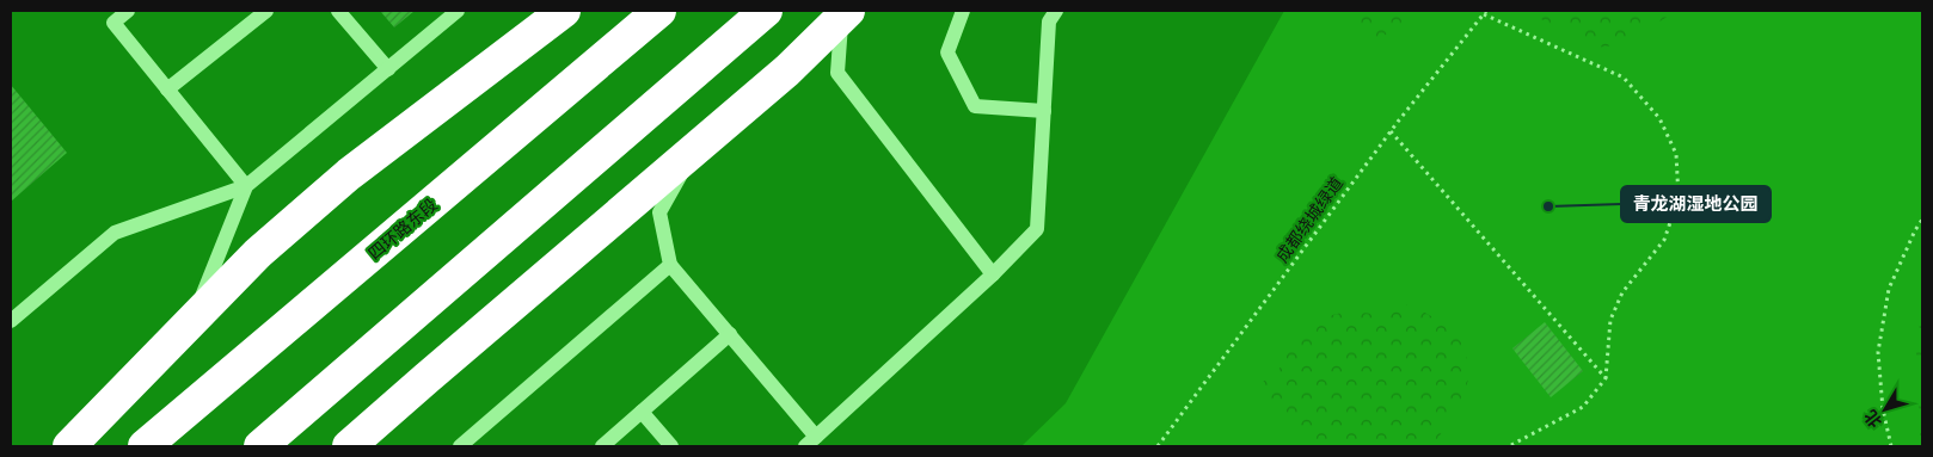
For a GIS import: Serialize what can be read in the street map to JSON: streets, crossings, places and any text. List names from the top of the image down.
{
  "streets": {
    "highway": ["四环路东段"],
    "path": ["成都绕城绿道"]
  },
  "places": ["青龙湖湿地公园"],
  "north": "bottom left"
}
